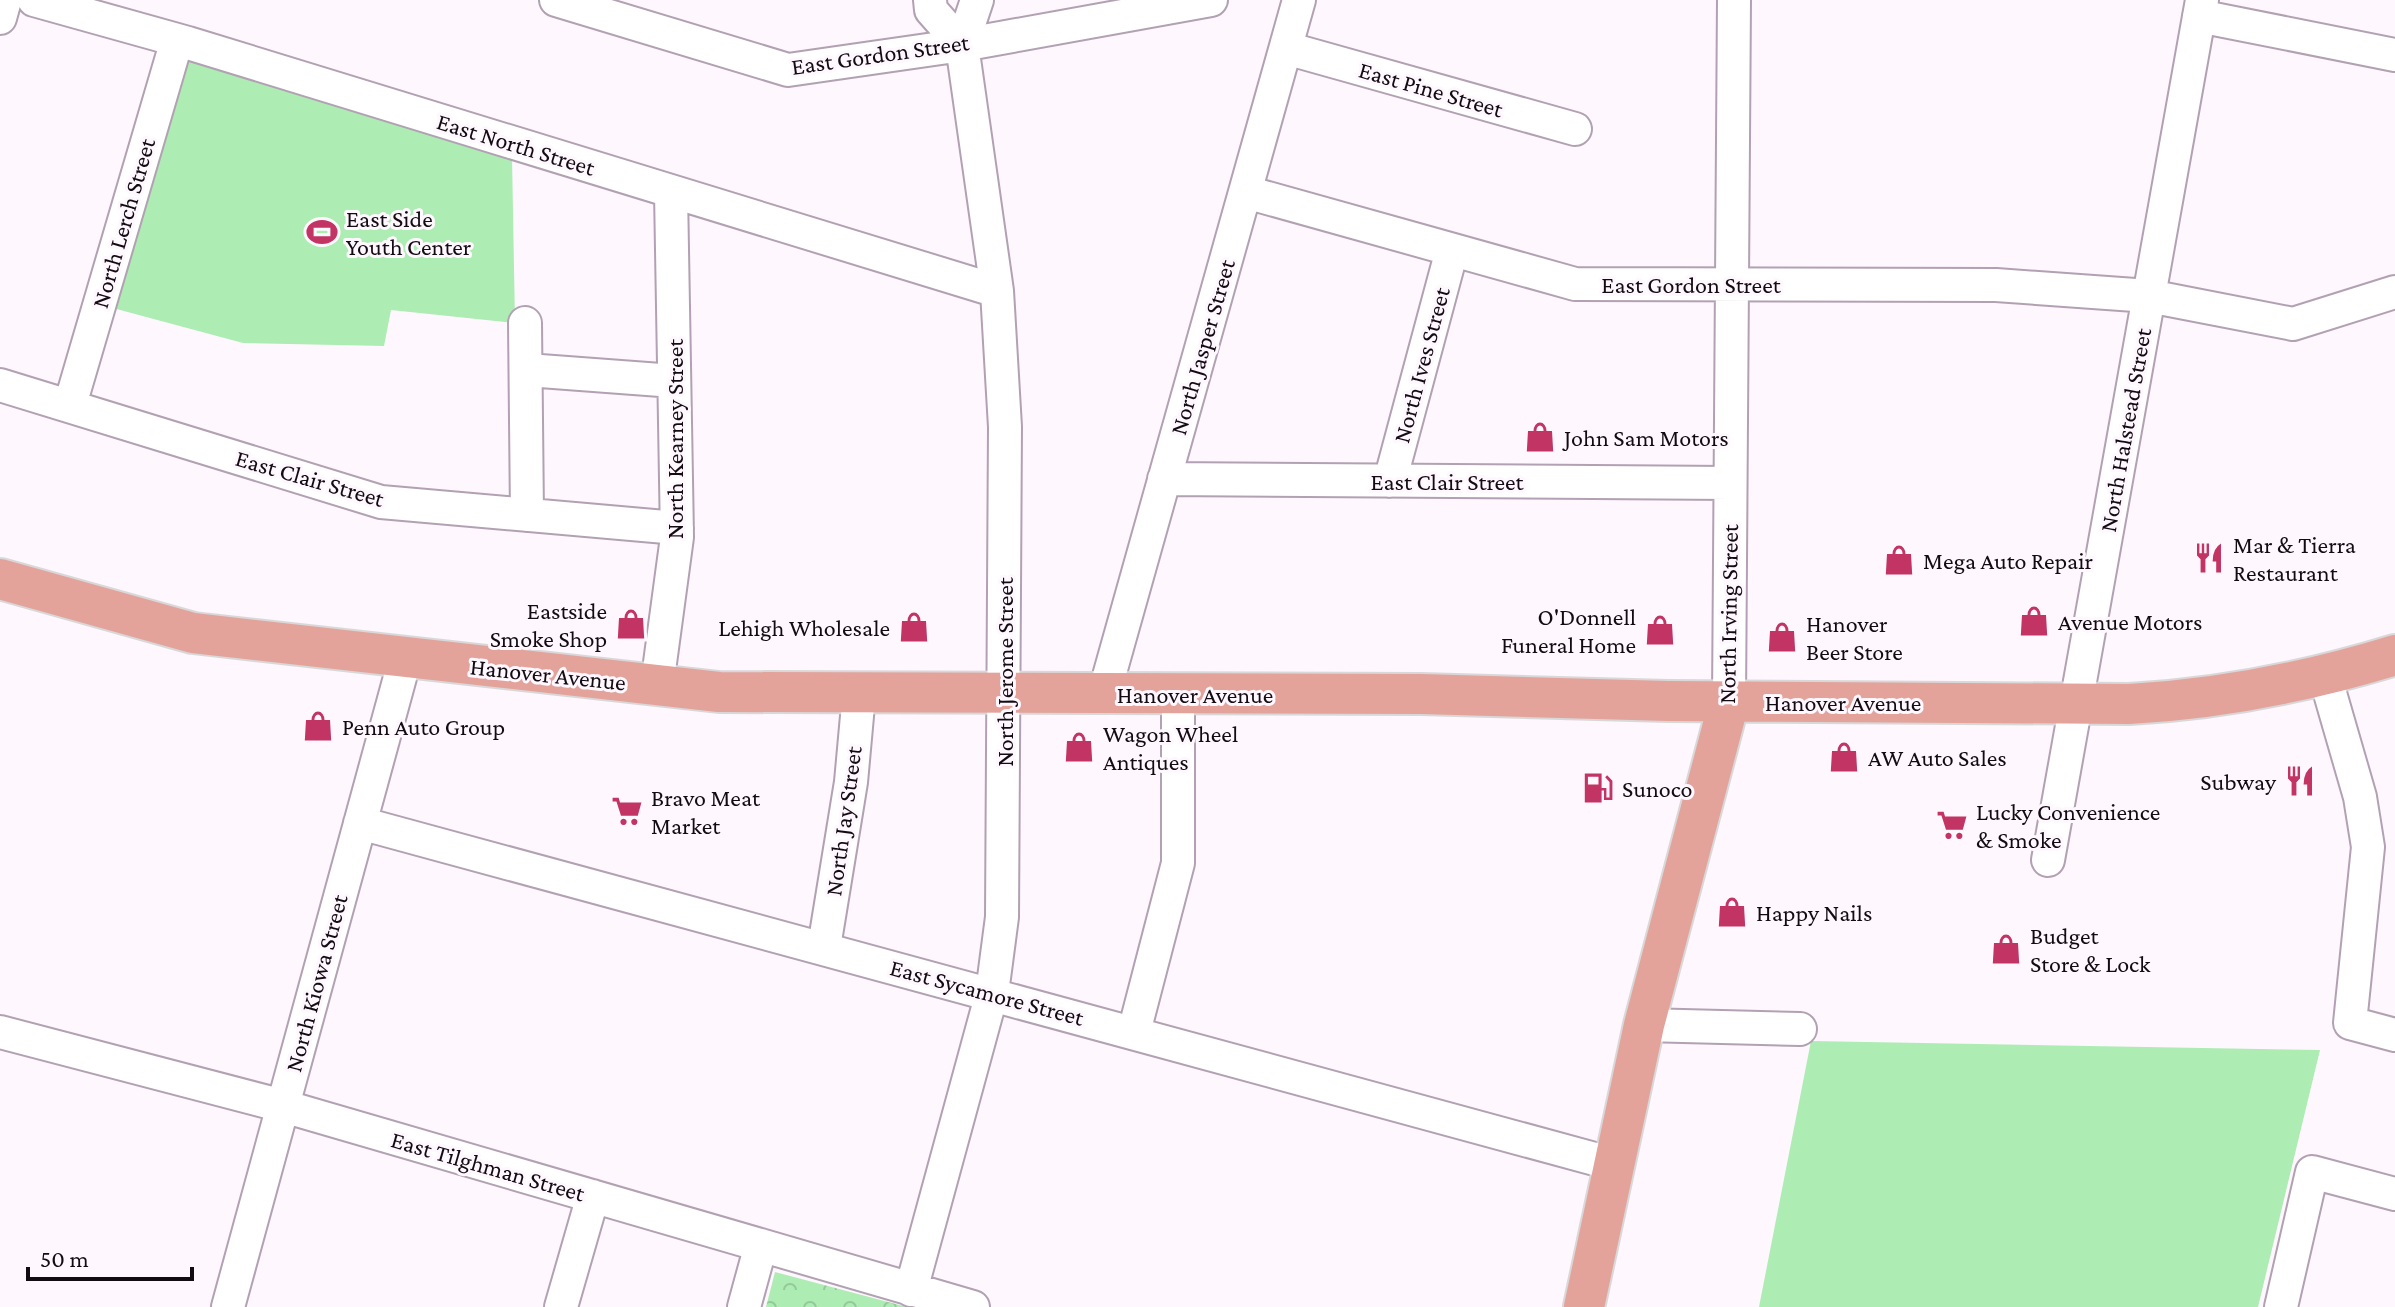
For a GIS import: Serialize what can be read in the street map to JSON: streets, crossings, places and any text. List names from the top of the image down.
{
  "streets": {
    "main road": ["North Irving Street", "Hanover Avenue"],
    "street": [
      "East Gordon Street",
      "East Pine Street",
      "East North Street",
      "North Lerch Street",
      "North Jasper Street",
      "North Ives Street",
      "North Halstead Street",
      "North Kearney Street",
      "East Clair Street",
      "North Jerome Street",
      "North Jay Street",
      "North Kiowa Street",
      "East Sycamore Street",
      "East Tilghman Street"
    ]
  },
  "crossings": [
    ["East Gordon Street", "North Jasper Street"],
    ["East Gordon Street", "North Ives Street"],
    ["East Gordon Street", "North Halstead Street"],
    ["East Gordon Street", "North Irving Street"],
    ["East Gordon Street", "North Jerome Street"],
    ["East Pine Street", "North Jasper Street"],
    ["East North Street", "North Lerch Street"],
    ["East North Street", "North Kearney Street"],
    ["East North Street", "North Jerome Street"],
    ["North Lerch Street", "East Clair Street"],
    ["North Jasper Street", "East Clair Street"],
    ["North Jasper Street", "Hanover Avenue"],
    ["North Ives Street", "East Clair Street"],
    ["North Halstead Street", "Hanover Avenue"],
    ["North Kearney Street", "East Clair Street"],
    ["North Kearney Street", "Hanover Avenue"],
    ["East Clair Street", "North Irving Street"],
    ["North Irving Street", "Hanover Avenue"],
    ["North Irving Street", "East Sycamore Street"],
    ["North Jerome Street", "Hanover Avenue"],
    ["North Jerome Street", "East Sycamore Street"],
    ["North Jerome Street", "East Tilghman Street"],
    ["Hanover Avenue", "North Jay Street"],
    ["Hanover Avenue", "North Kiowa Street"],
    ["North Jay Street", "East Sycamore Street"],
    ["North Kiowa Street", "East Sycamore Street"],
    ["North Kiowa Street", "East Tilghman Street"]
  ],
  "places": {
    "sports": ["East Side Youth Center"],
    "shop": [
      "John Sam Motors",
      "Mega Auto Repair",
      "Avenue Motors",
      "Eastside Smoke Shop",
      "Lehigh Wholesale",
      "O'Donnell Funeral Home",
      "Hanover Beer Store",
      "Penn Auto Group",
      "Wagon Wheel Antiques",
      "AW Auto Sales",
      "Happy Nails",
      "Budget Store & Lock"
    ],
    "restaurant": ["Mar & Tierra Restaurant", "Subway"],
    "fuel station": ["Sunoco"],
    "supermarket": ["Bravo Meat Market", "Lucky Convenience & Smoke"]
  },
  "scale_bar": "50 m"
}
